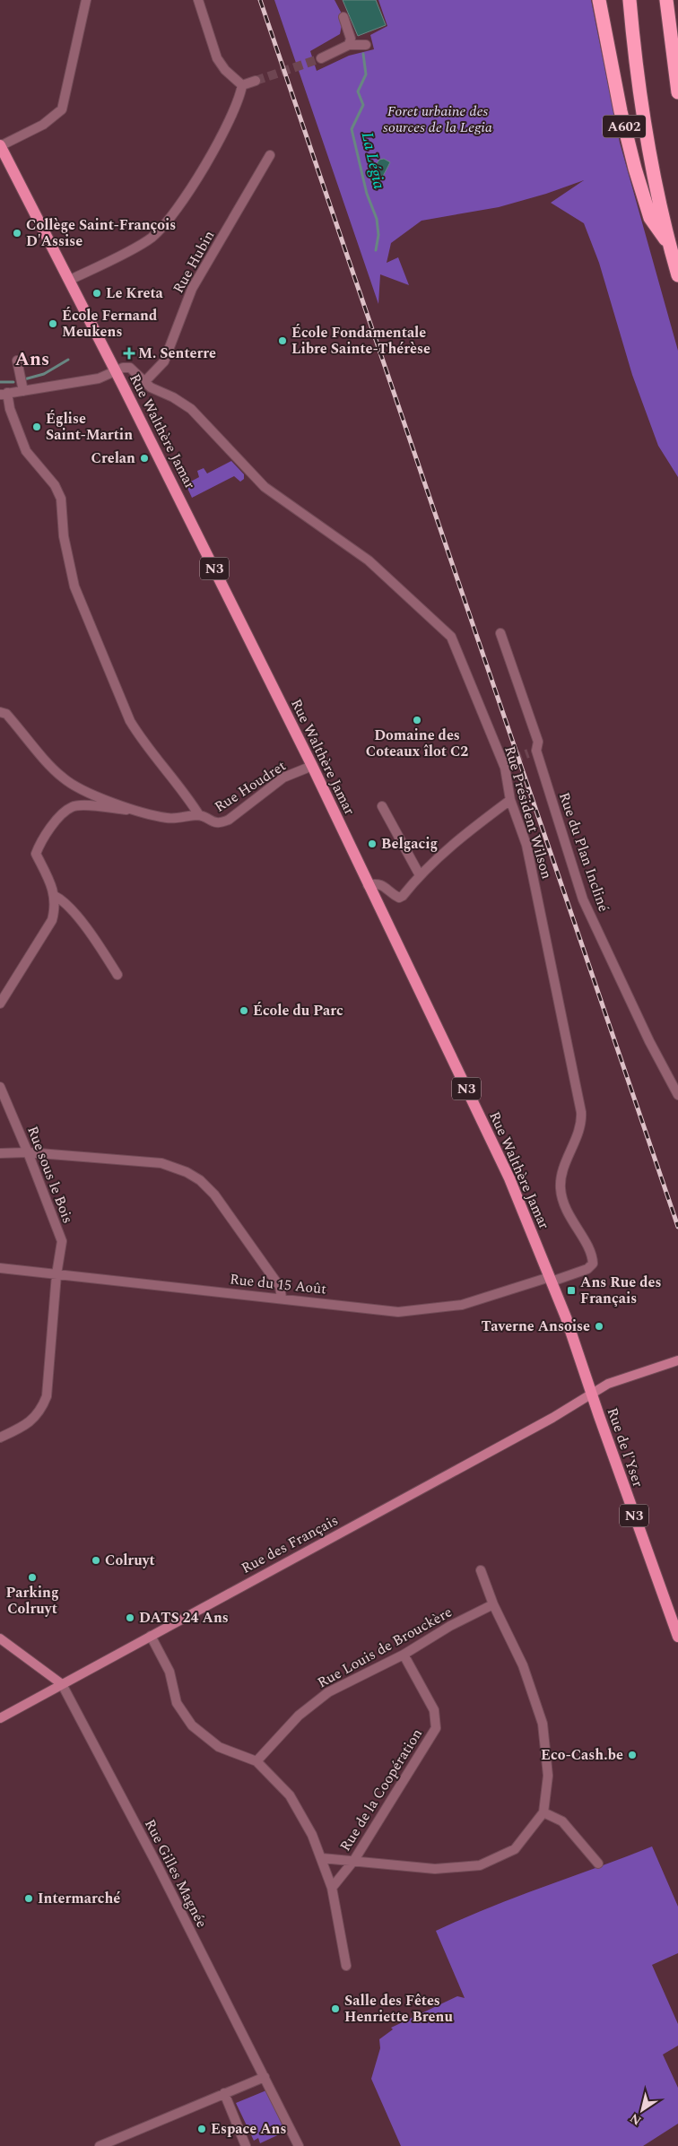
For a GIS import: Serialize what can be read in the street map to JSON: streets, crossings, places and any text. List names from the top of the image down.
{
  "streets": {
    "highway": ["A602"],
    "main road": [
      "Rue Walthère Jamar",
      "N3",
      "Rue de l'Yser",
      "Rue des Français"
    ],
    "street": [
      "Rue Hubin",
      "Rue Houdret",
      "Rue Président Wilson",
      "Rue du Plan Incliné",
      "Rue sous le Bois",
      "Rue du 15 Août",
      "Rue Louis de Brouckère",
      "Rue de la Coopération",
      "Rue Gilles Magnée"
    ]
  },
  "crossings": [
    ["Rue Hubin", "Rue Président Wilson"],
    ["Rue Walthère Jamar", "Rue Houdret"],
    ["Rue Walthère Jamar", "Rue Président Wilson"],
    ["Rue Walthère Jamar", "Rue du 15 Août"],
    ["Rue Walthère Jamar", "Rue de l'Yser"],
    ["Rue Walthère Jamar", "Rue des Français"],
    ["Rue Président Wilson", "Rue du 15 Août"],
    ["Rue sous le Bois", "Rue du 15 Août"],
    ["Rue de l'Yser", "Rue des Français"],
    ["Rue des Français", "Rue Gilles Magnée"],
    ["Rue Louis de Brouckère", "Rue de la Coopération"]
  ],
  "districts": ["Ans"],
  "water": ["La Légia"],
  "parks": ["Foret urbaine des sources de la Legia"],
  "places": {
    "other": [
      "Collège Saint-François D'Assise",
      "Le Kreta",
      "École Fernand Meukens",
      "École Fondamentale Libre Sainte-Thérèse",
      "Église Saint-Martin",
      "Crelan",
      "Domaine des Coteaux îlot C2",
      "Belgacig",
      "École du Parc",
      "Taverne Ansoise",
      "Colruyt",
      "Parking Colruyt",
      "DATS 24 Ans",
      "Eco-Cash.be",
      "Intermarché",
      "Salle des Fêtes Henriette Brenu",
      "Espace Ans"
    ],
    "health": ["M. Senterre"],
    "transit": ["Ans Rue des Français"]
  },
  "north": "bottom left"
}
